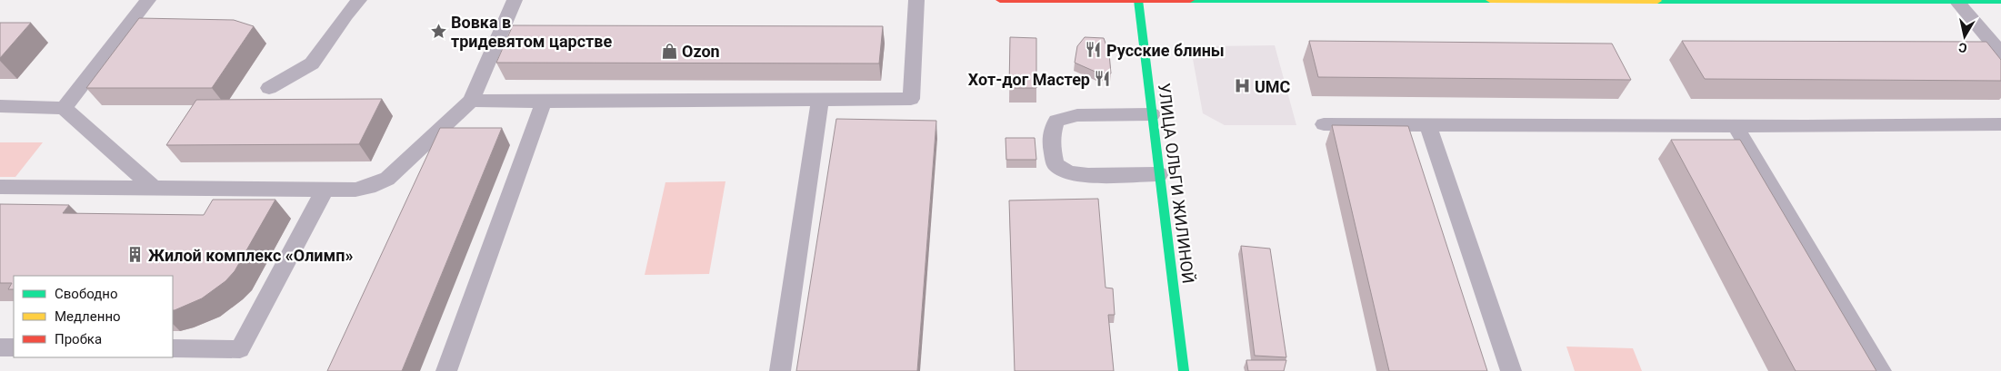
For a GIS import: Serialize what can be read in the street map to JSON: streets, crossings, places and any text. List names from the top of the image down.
{
  "streets": {
    "street": ["УЛИЦА ОЛЬГИ ЖИЛИНОЙ"]
  },
  "places": {
    "place": ["Вовка в тридевятом царстве"],
    "restaurant": ["Русские блины", "Хот-дог Мастер"],
    "shop": ["Ozon"],
    "hospital": ["UMC"],
    "building": ["Жилой комплекс «Олимп»"]
  },
  "legend": ["Свободно", "Медленно", "Пробка"],
  "north": "bottom"
}
